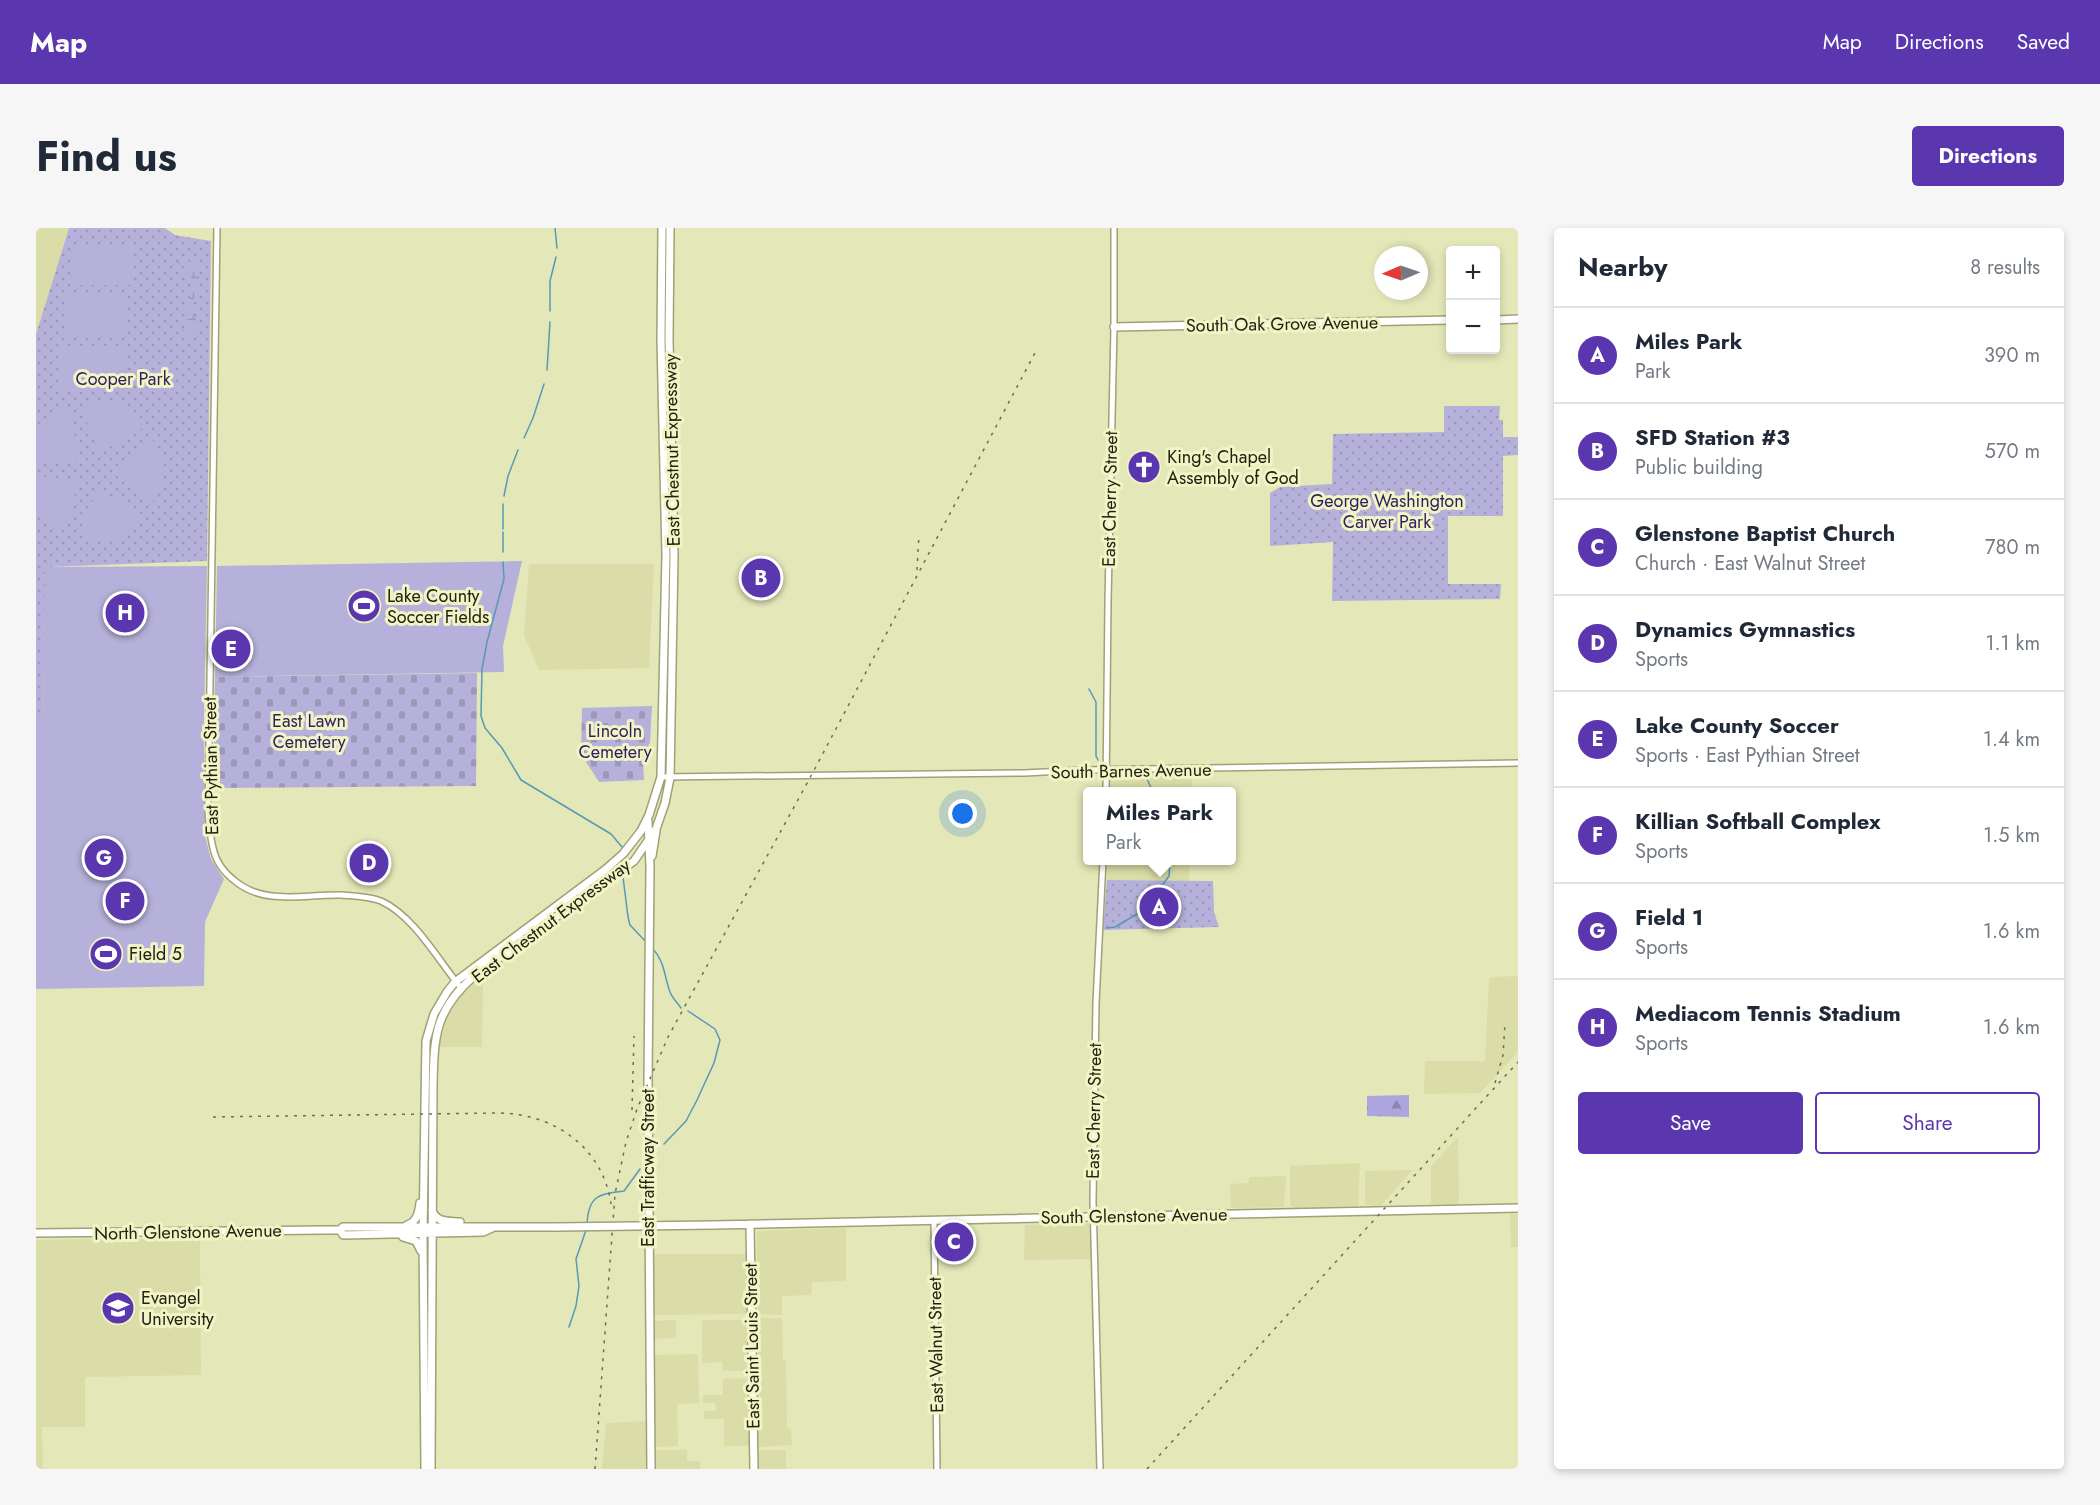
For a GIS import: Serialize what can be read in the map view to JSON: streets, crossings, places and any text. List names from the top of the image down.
{
  "streets": {
    "main road": [
      "South Oak Grove Avenue",
      "East Chestnut Expressway",
      "East Trafficway Street",
      "South Glenstone Avenue",
      "North Glenstone Avenue",
      "East Saint Louis Street"
    ],
    "street": [
      "East Cherry Street",
      "East Pythian Street",
      "South Barnes Avenue",
      "East Walnut Street"
    ]
  },
  "crossings": [
    ["South Oak Grove Avenue", "East Cherry Street"],
    ["East Chestnut Expressway", "East Pythian Street"],
    ["East Chestnut Expressway", "South Barnes Avenue"],
    ["East Chestnut Expressway", "East Trafficway Street"],
    ["East Chestnut Expressway", "North Glenstone Avenue"],
    ["East Cherry Street", "South Barnes Avenue"],
    ["East Cherry Street", "South Glenstone Avenue"],
    ["South Glenstone Avenue", "North Glenstone Avenue"],
    ["South Glenstone Avenue", "East Walnut Street"],
    ["South Glenstone Avenue", "East Saint Louis Street"],
    ["North Glenstone Avenue", "East Saint Louis Street"]
  ],
  "parks": [
    "Cooper Park",
    "George Washington Carver Park",
    "East Lawn Cemetery",
    "Lincoln Cemetery"
  ],
  "places": {
    "church": ["King's Chapel Assembly of God"],
    "sports": ["Lake County Soccer Fields", "Field 5"],
    "school or university": ["Evangel University"]
  },
  "north": "left",
  "page": {
    "header": "Map",
    "nav": ["Map", "Directions", "Saved"],
    "title": "Find us",
    "buttons": [
      "Directions",
      ["Save", "Share"]
    ],
    "heading": ["Nearby", "8 results"],
    "map_buttons": ["+", "−"],
    "list": [
      {
        "mark": "A",
        "name": "Miles Park",
        "note": "Park",
        "value": "390 m"
      },
      {
        "mark": "B",
        "name": "SFD Station #3",
        "note": "Public building",
        "value": "570 m"
      },
      {
        "mark": "C",
        "name": "Glenstone Baptist Church",
        "note": "Church · East Walnut Street",
        "value": "780 m"
      },
      {
        "mark": "D",
        "name": "Dynamics Gymnastics",
        "note": "Sports",
        "value": "1.1 km"
      },
      {
        "mark": "E",
        "name": "Lake County Soccer",
        "note": "Sports · East Pythian Street",
        "value": "1.4 km"
      },
      {
        "mark": "F",
        "name": "Killian Softball Complex",
        "note": "Sports",
        "value": "1.5 km"
      },
      {
        "mark": "G",
        "name": "Field 1",
        "note": "Sports",
        "value": "1.6 km"
      },
      {
        "mark": "H",
        "name": "Mediacom Tennis Stadium",
        "note": "Sports",
        "value": "1.6 km"
      }
    ],
    "pins": [
      "B",
      "H",
      "E",
      "G",
      "D",
      "F",
      "A",
      "C"
    ],
    "popup": ["Miles Park", "Park"]
  }
}
